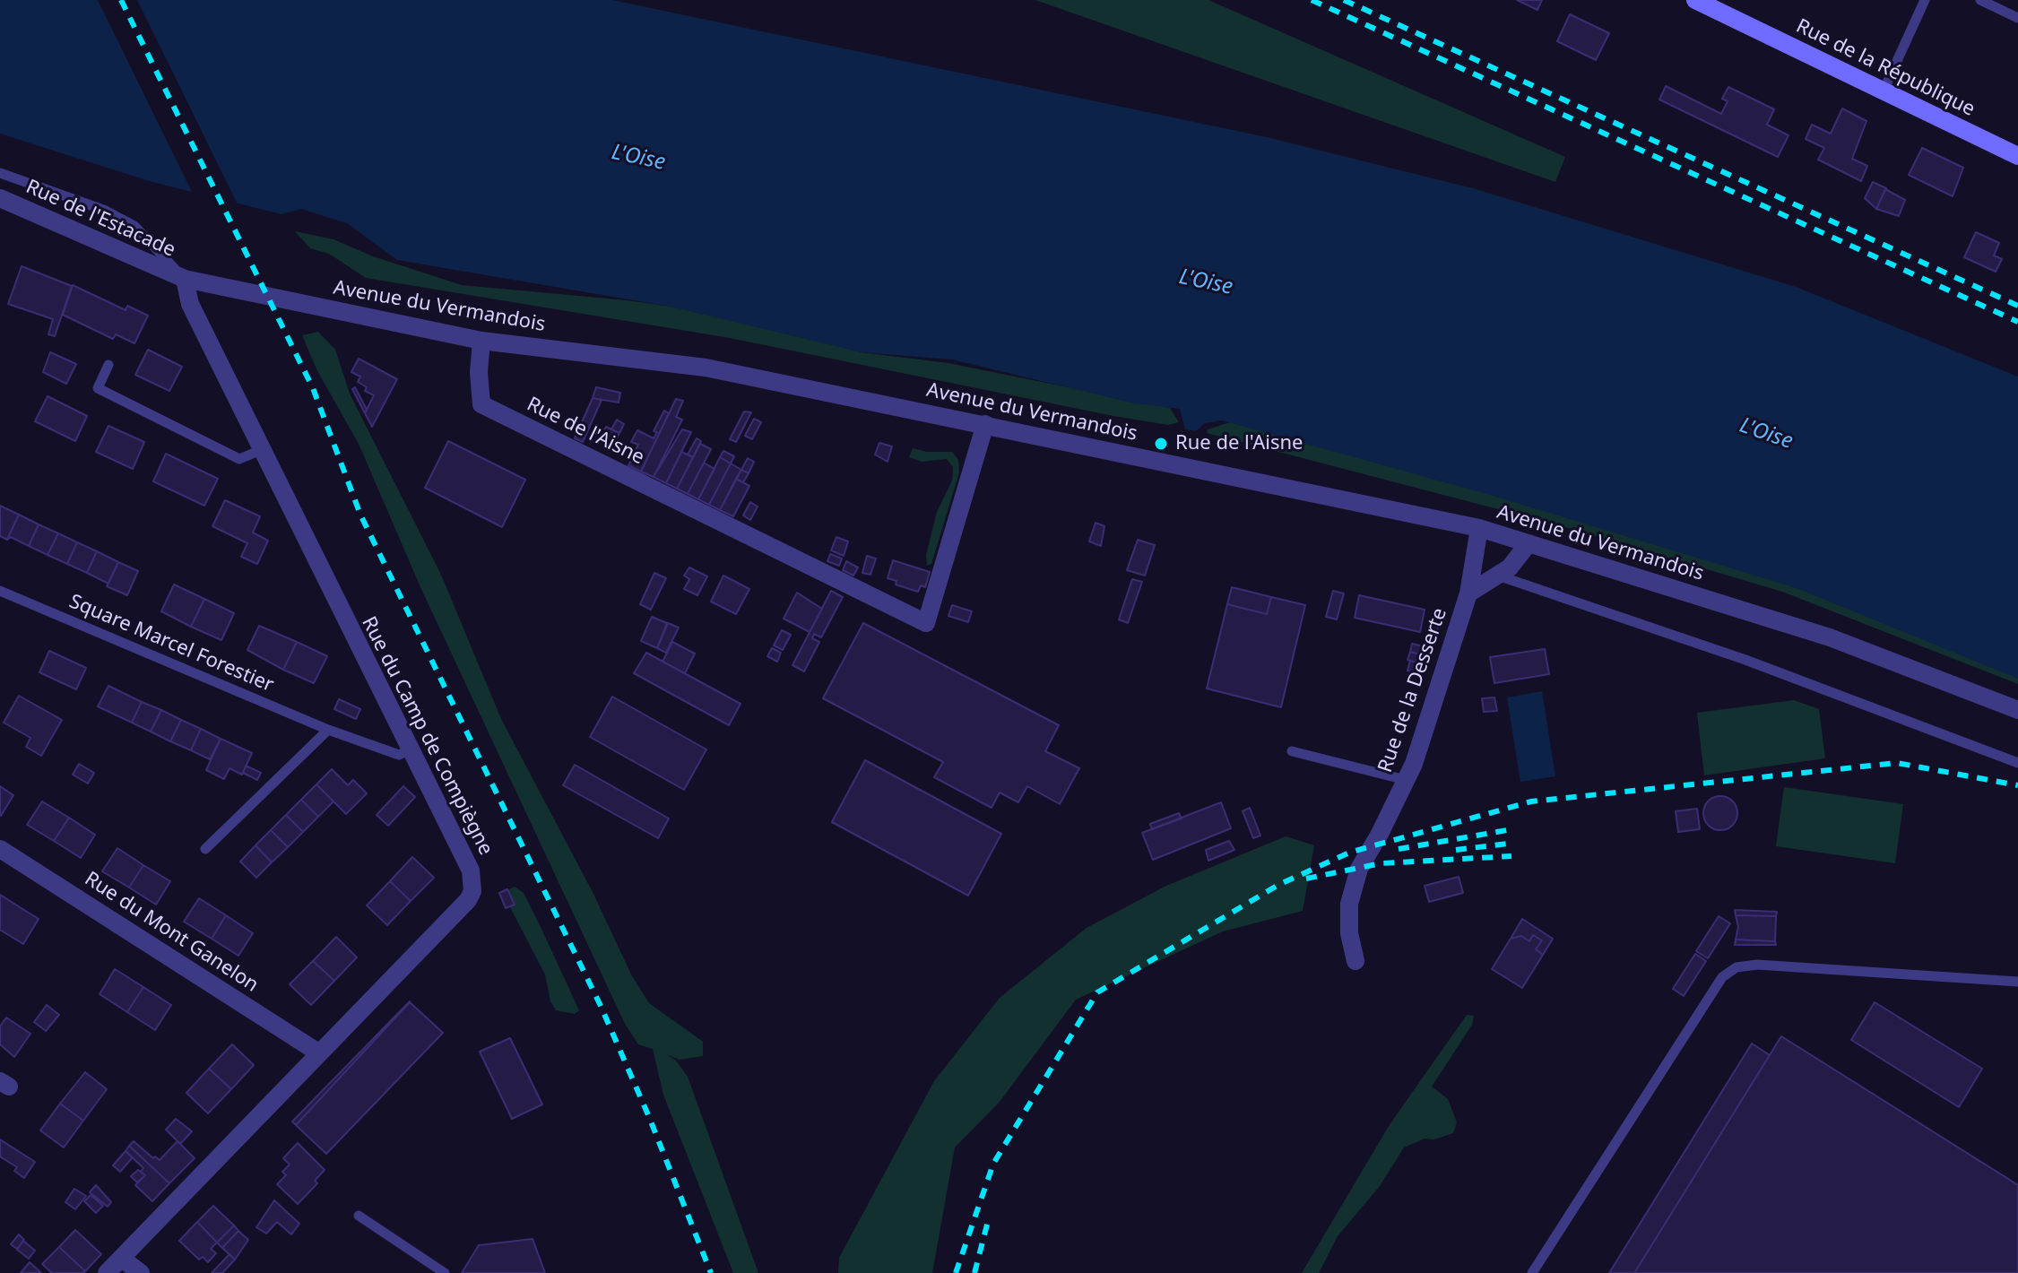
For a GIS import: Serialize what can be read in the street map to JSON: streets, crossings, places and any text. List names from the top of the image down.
{
  "streets": {
    "main road": ["Rue de la République"],
    "street": [
      "Rue de l'Estacade",
      "Avenue du Vermandois",
      "Rue de l'Aisne",
      "Rue de la Desserte",
      "Rue du Camp de Compiègne",
      "Rue du Mont Ganelon"
    ],
    "lane": ["Square Marcel Forestier"]
  },
  "crossings": [
    ["Rue de l'Estacade", "Avenue du Vermandois"],
    ["Rue de l'Estacade", "Rue du Camp de Compiègne"],
    ["Avenue du Vermandois", "Rue de l'Aisne"],
    ["Avenue du Vermandois", "Rue de la Desserte"],
    ["Avenue du Vermandois", "Rue du Camp de Compiègne"],
    ["Square Marcel Forestier", "Rue du Camp de Compiègne"],
    ["Rue du Camp de Compiègne", "Rue du Mont Ganelon"]
  ],
  "water": ["L'Oise"],
  "places": ["Rue de l'Aisne"]
}
